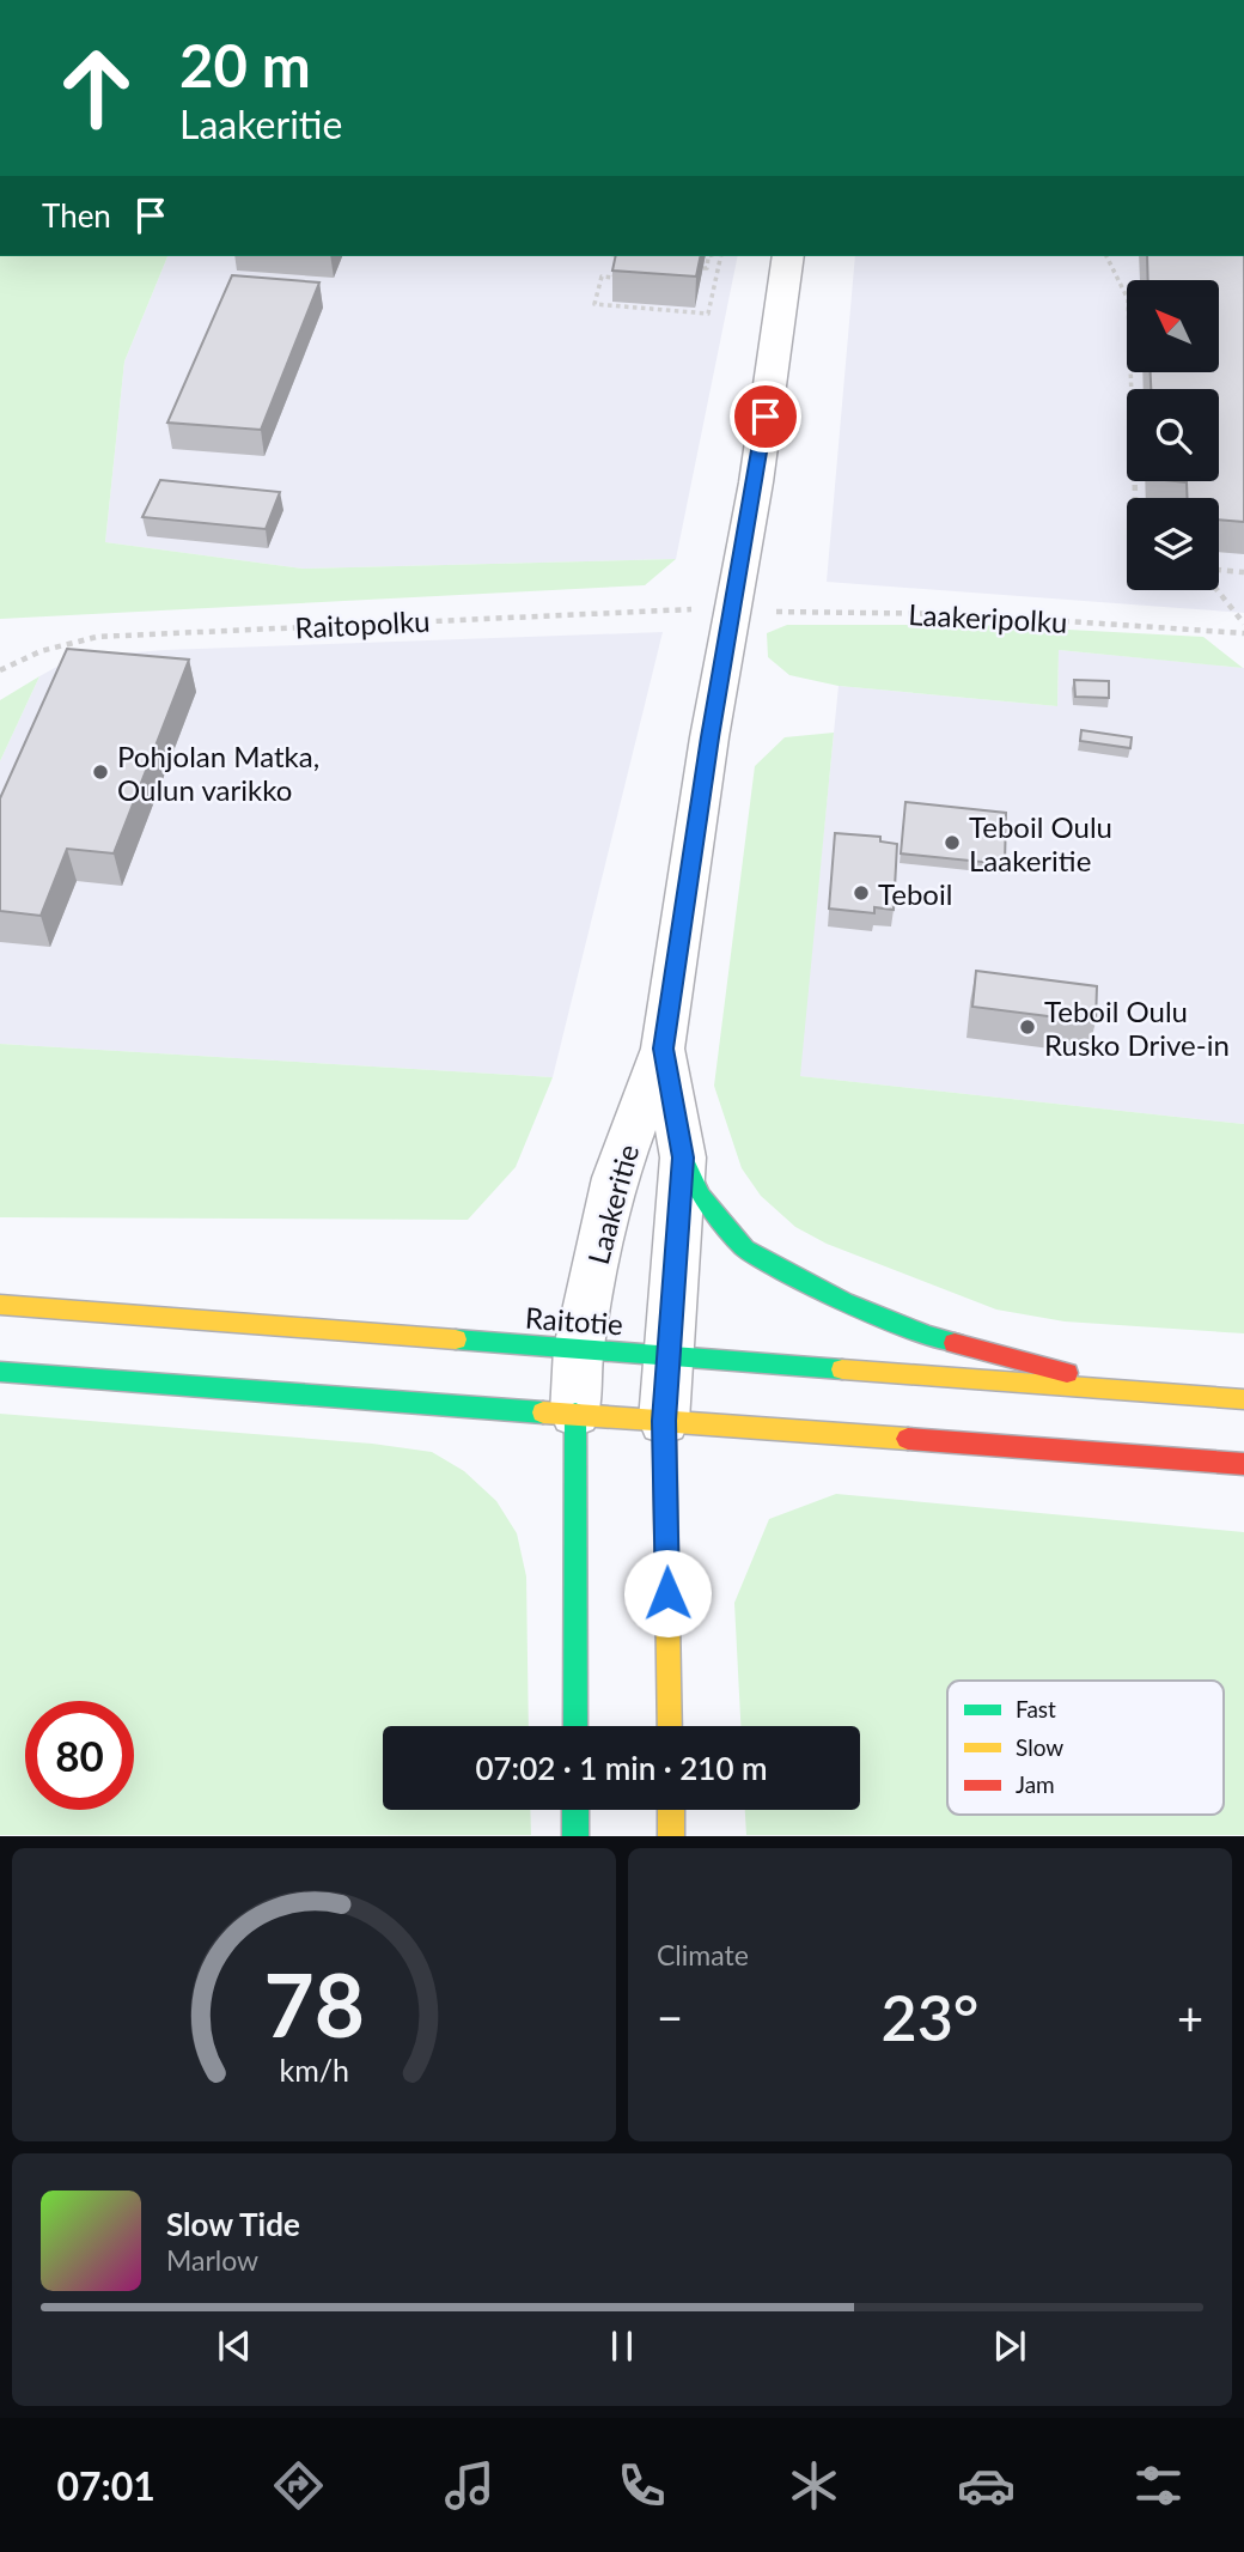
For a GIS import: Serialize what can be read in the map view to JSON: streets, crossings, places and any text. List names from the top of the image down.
{
  "streets": {
    "main road": ["Raitotie"],
    "street": ["Laakeritie"],
    "path": ["Laakeripolku", "Raitopolku"]
  },
  "crossings": [
    ["Laakeripolku", "Raitopolku"],
    ["Laakeripolku", "Laakeritie"],
    ["Raitopolku", "Laakeritie"],
    ["Laakeritie", "Raitotie"]
  ],
  "places": [
    "Pohjolan Matka, Oulun varikko",
    "Teboil Oulu Laakeritie",
    "Teboil",
    "Teboil Oulu Rusko Drive-in"
  ],
  "legend": ["Fast", "Slow", "Jam"],
  "north": "top left",
  "page": {
    "turn": ["20 m", "Laakeritie"],
    "then": "Then",
    "limit": "80",
    "trip": "07:02 · 1 min · 210 m",
    "tile": "Climate",
    "heat": ["−", "23°", "+"],
    "song": ["Slow Tide", "Marlow"],
    "tabs": "07:01",
    "gauge": ["78", "km/h"]
  }
}
